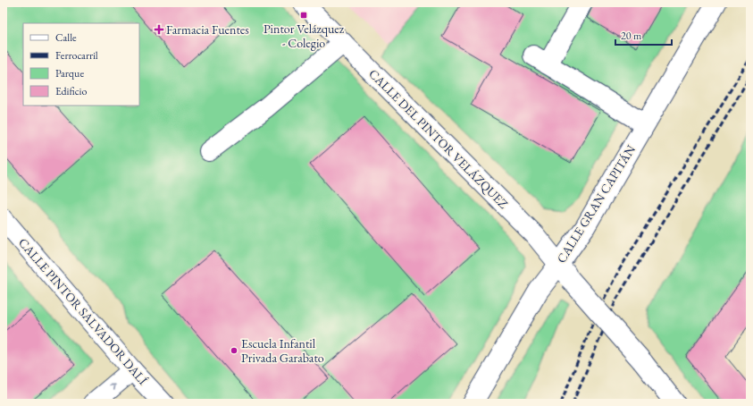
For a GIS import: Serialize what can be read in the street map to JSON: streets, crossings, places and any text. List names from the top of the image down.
{
  "streets": {
    "street": ["CALLE DEL PINTOR VELÁZQUEZ", "CALLE GRAN CAPITÁN", "CALLE PINTOR SALVADOR DALÍ"]
  },
  "crossings": [
    ["CALLE DEL PINTOR VELÁZQUEZ", "CALLE GRAN CAPITÁN"]
  ],
  "places": {
    "transit": ["Pintor Velázquez - Colegio"],
    "health": ["Farmacia Fuentes"],
    "other": ["Escuela Infantil Privada Garabato"]
  },
  "legend": [
    "Calle",
    "Ferrocarril",
    "Parque",
    "Edificio"
  ],
  "scale_bar": "20 m"
}
